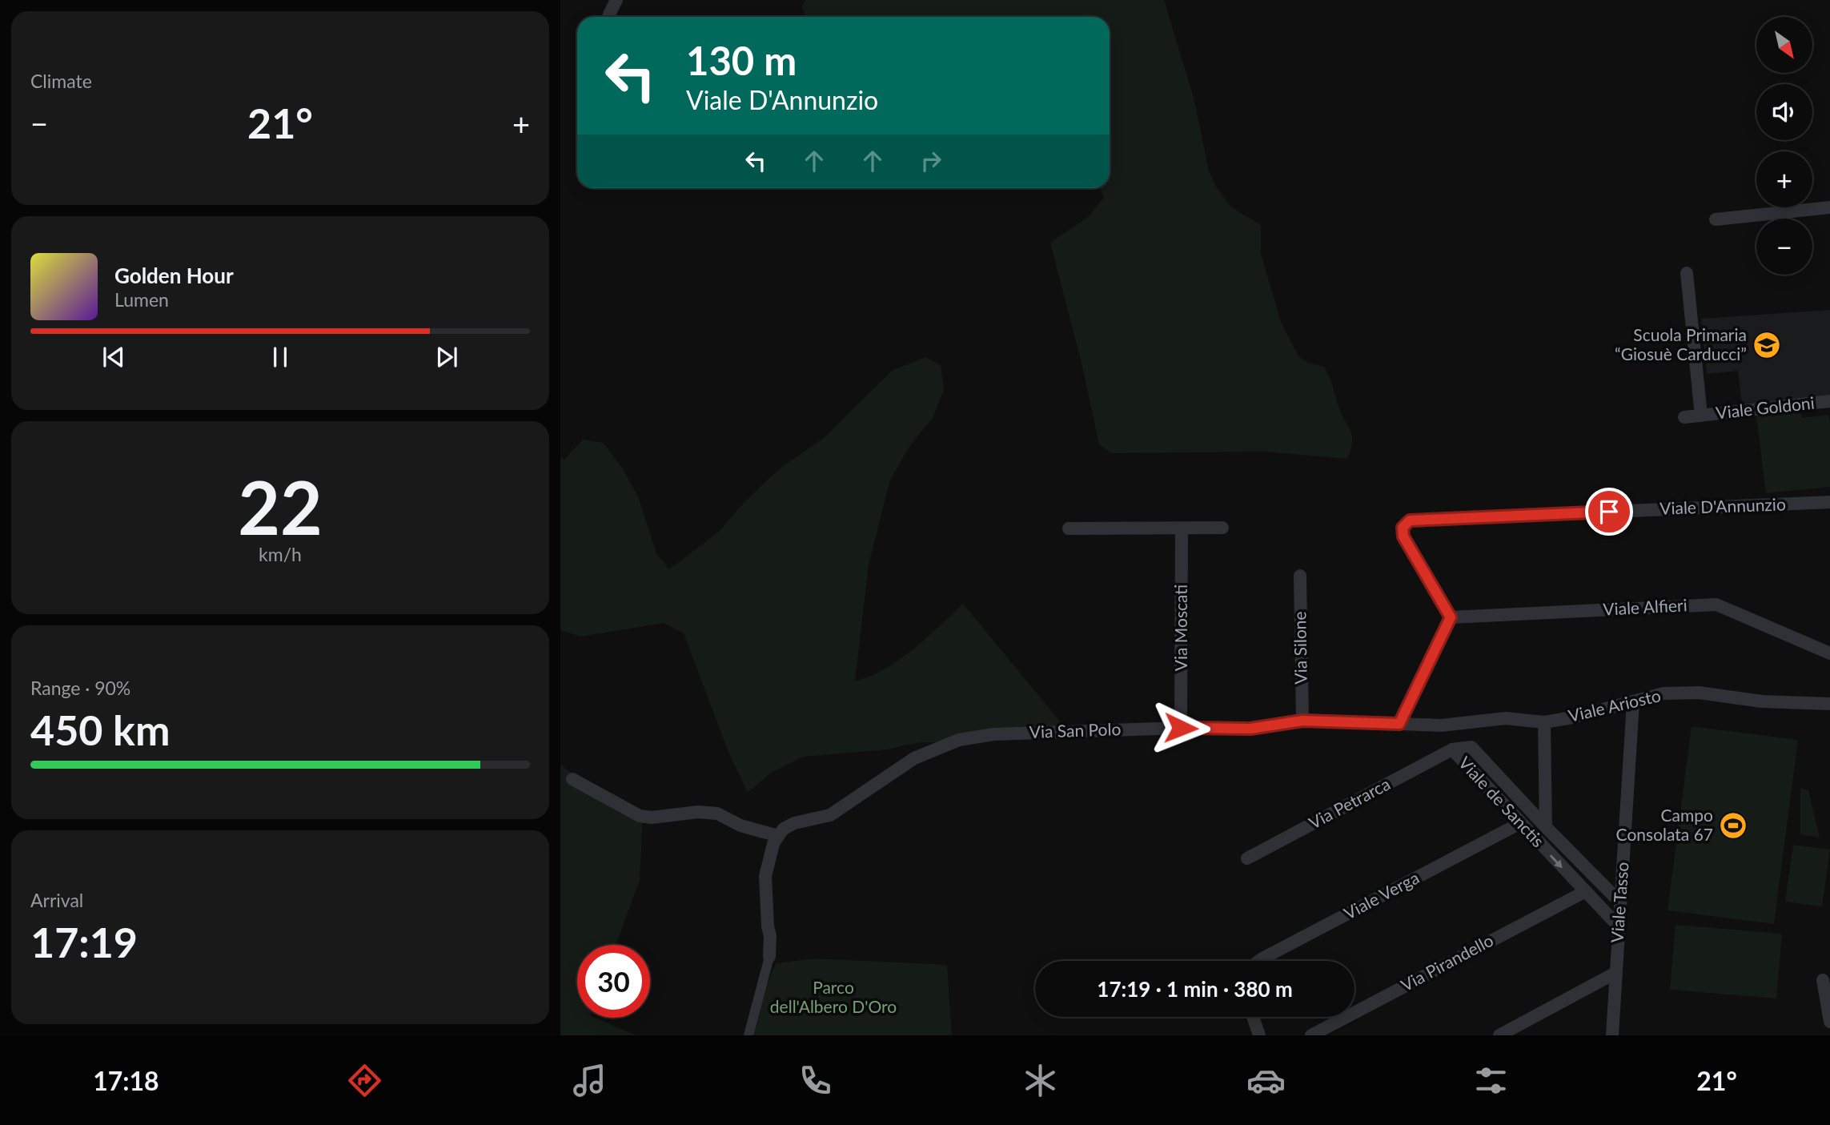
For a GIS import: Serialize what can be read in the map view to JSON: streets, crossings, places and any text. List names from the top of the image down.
{
  "streets": {
    "street": [
      "Viale Goldoni",
      "Viale D'Annunzio",
      "Viale Alfieri",
      "Via Moscati",
      "Via Silone",
      "Viale Ariosto",
      "Via San Polo",
      "Viale de Sanctis",
      "Via Petrarca",
      "Viale Verga",
      "Viale Tasso",
      "Via Pirandello"
    ]
  },
  "crossings": [
    ["Viale D'Annunzio", "Viale Alfieri"],
    ["Via Moscati", "Via San Polo"],
    ["Via Silone", "Via San Polo"],
    ["Viale Ariosto", "Via San Polo"],
    ["Viale Ariosto", "Viale Tasso"],
    ["Viale de Sanctis", "Via Petrarca"],
    ["Viale de Sanctis", "Viale Verga"],
    ["Viale de Sanctis", "Viale Tasso"],
    ["Viale de Sanctis", "Via Pirandello"]
  ],
  "parks": ["Parco dell'Albero D'Oro"],
  "places": {
    "school or university": ["Scuola Primaria “Giosuè Carducci”"],
    "sports": ["Campo Consolata 67"]
  },
  "north": "bottom right",
  "page": {
    "tile": [
      "Climate",
      ["22", "km/h"],
      ["Range · 90%", "450 km"],
      ["Arrival", "17:19"]
    ],
    "map_buttons": ["+", "−"],
    "turn": ["130 m", "Viale D'Annunzio"],
    "heat": ["−", "21°", "+"],
    "song": ["Golden Hour", "Lumen"],
    "limit": "30",
    "trip": "17:19 · 1 min · 380 m",
    "tabs": ["17:18", "21°"]
  }
}
